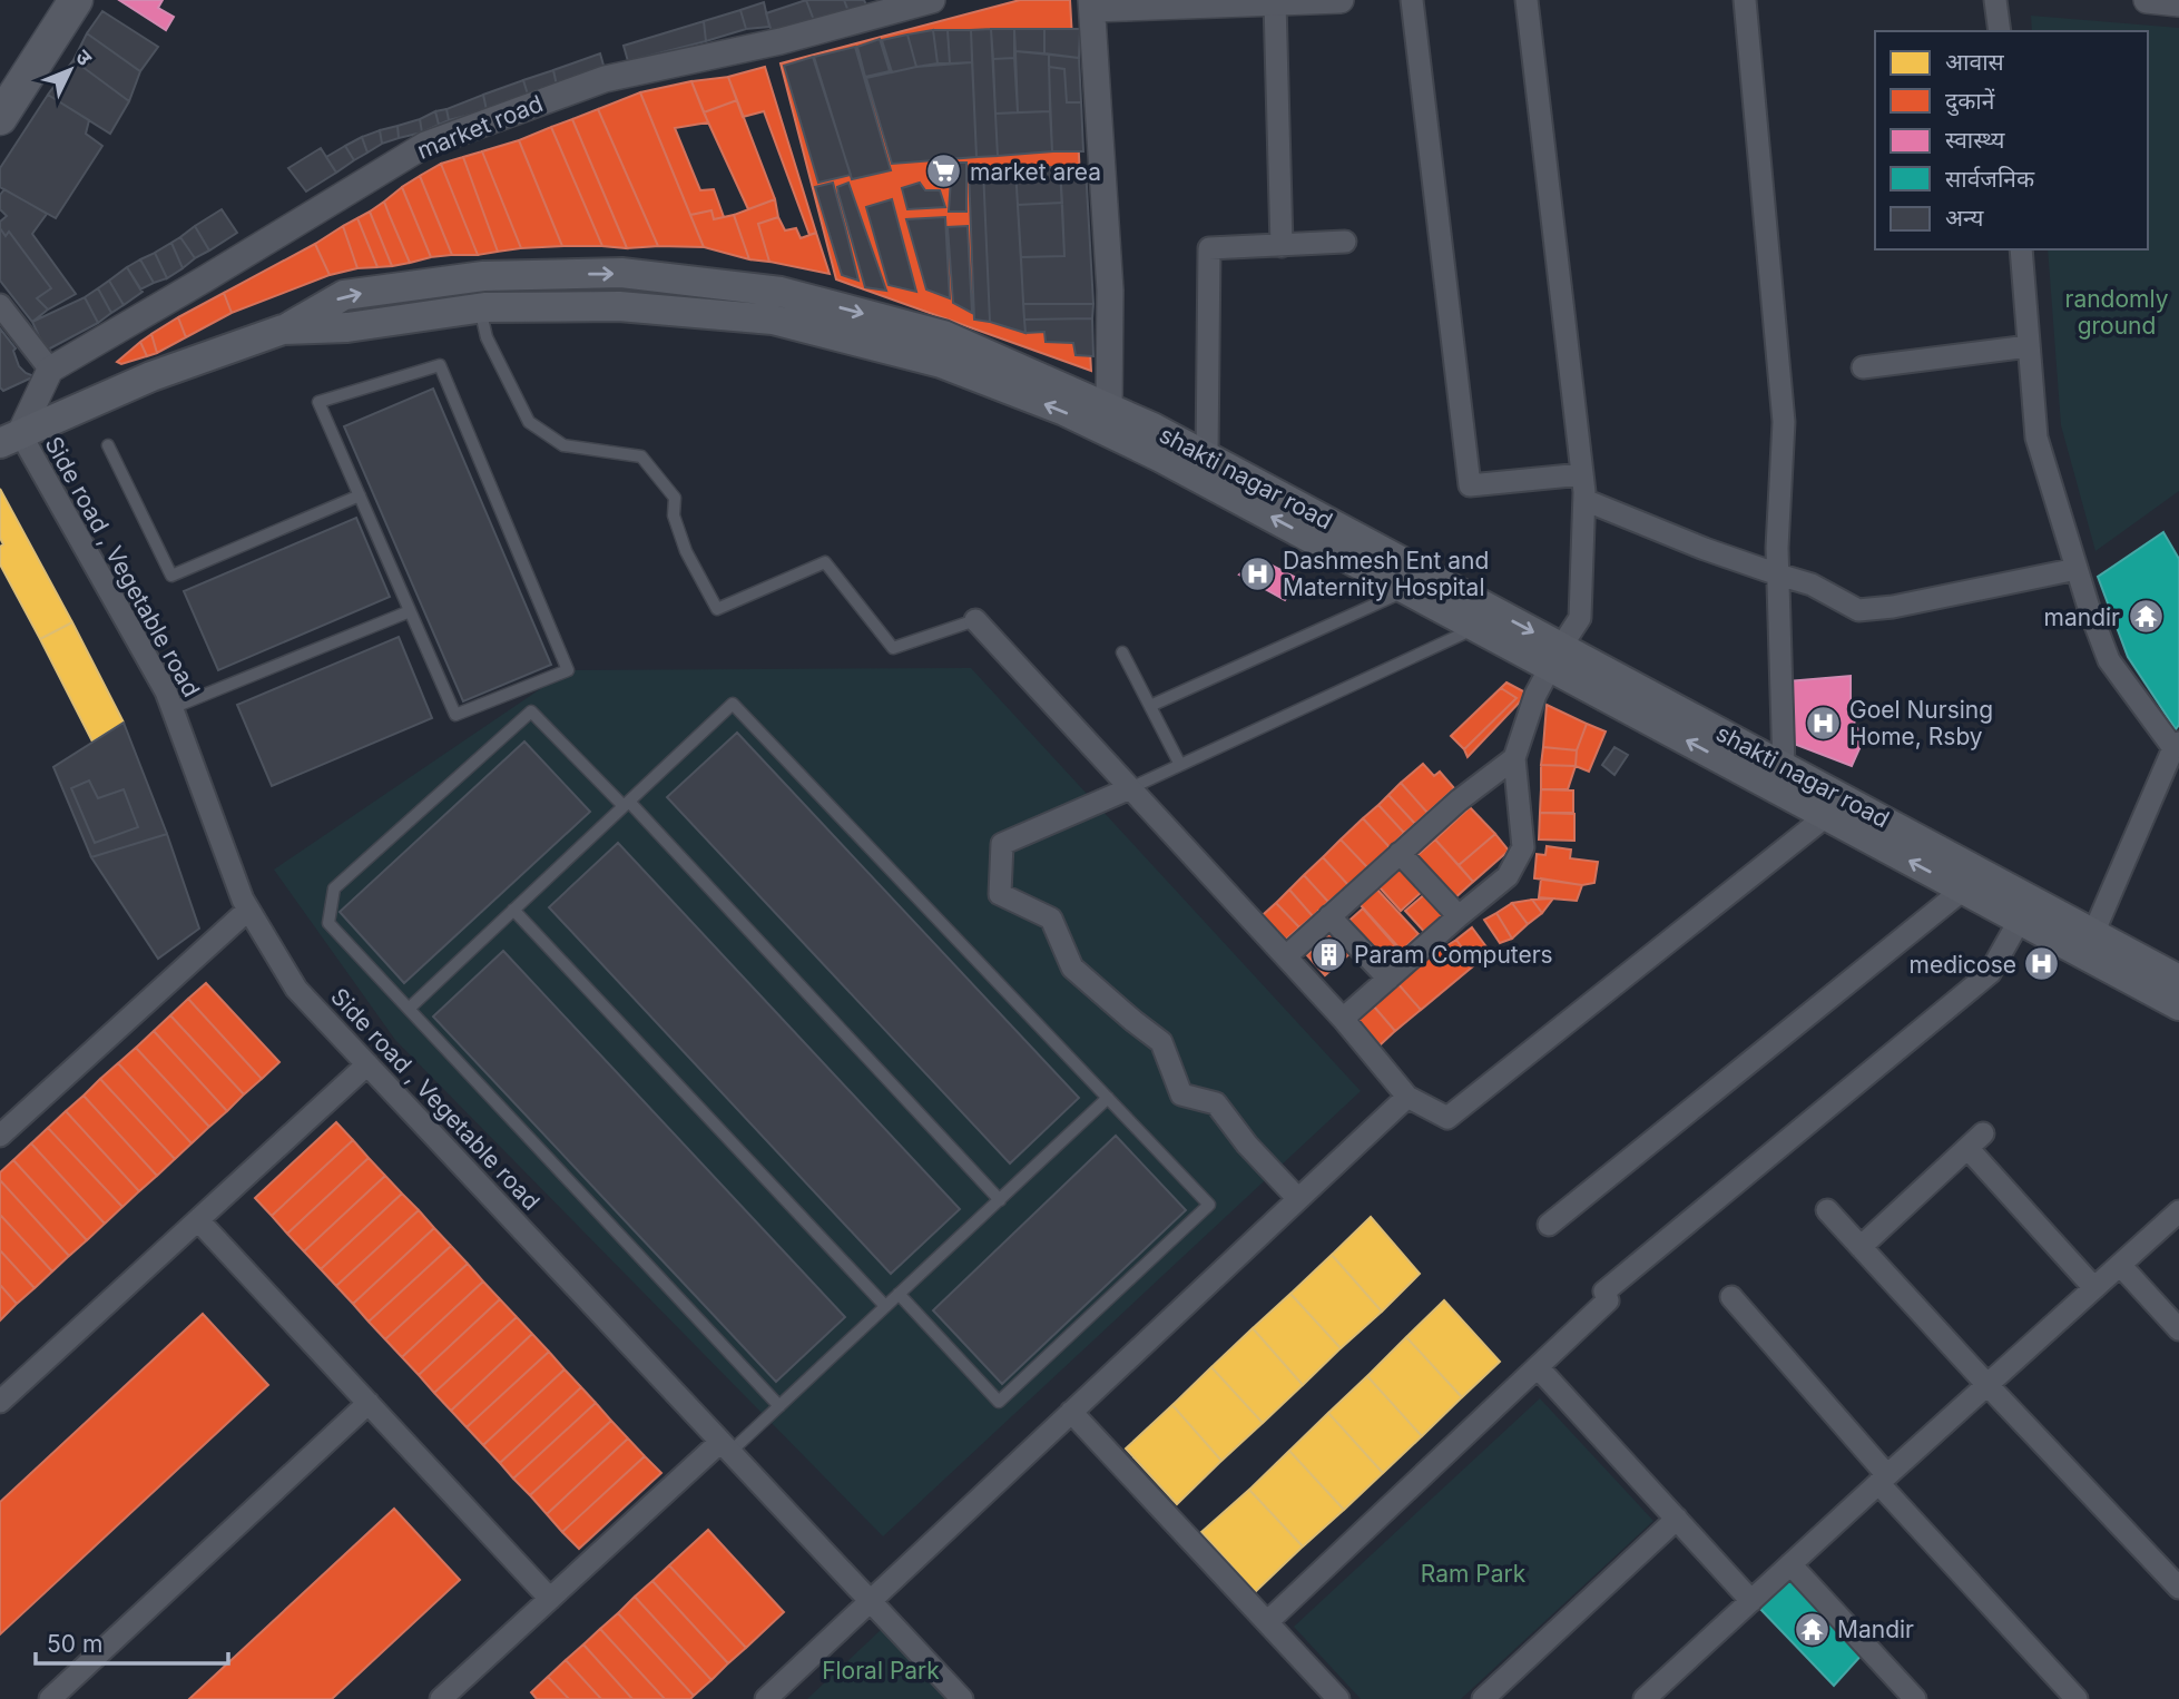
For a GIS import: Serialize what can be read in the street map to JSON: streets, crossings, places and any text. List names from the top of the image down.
{
  "streets": {
    "main road": ["shakti nagar road"],
    "street": ["market road", "Side road , Vegetable road"]
  },
  "parks": ["randomly ground", "Ram Park", "Floral Park"],
  "places": {
    "supermarket": ["market area"],
    "hospital": ["Dashmesh Ent and Maternity Hospital", "Goel Nursing Home, Rsby", "medicose"],
    "temple": ["mandir", "Mandir"],
    "building": ["Param Computers"]
  },
  "legend": [
    "आवास",
    "दुकानें",
    "स्वास्थ्य",
    "सार्वजनिक",
    "अन्य"
  ],
  "scale_bar": "50 m",
  "north": "top right"
}
